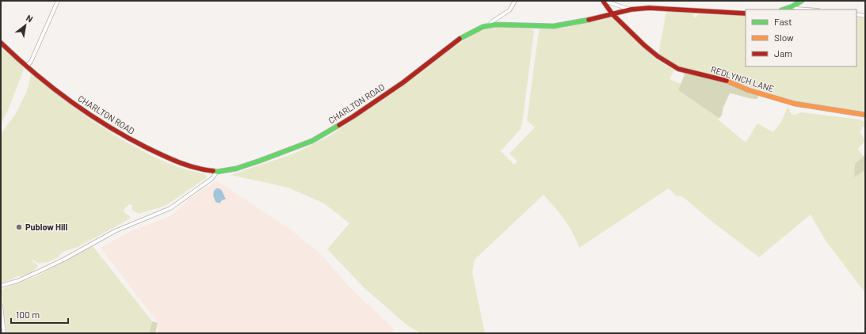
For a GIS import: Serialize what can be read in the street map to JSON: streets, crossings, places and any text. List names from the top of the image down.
{
  "streets": {
    "street": ["REDLYNCH LANE", "CHARLTON ROAD"]
  },
  "crossings": [
    ["REDLYNCH LANE", "CHARLTON ROAD"]
  ],
  "places": ["Publow Hill"],
  "legend": ["Fast", "Slow", "Jam"],
  "scale_bar": "100 m",
  "north": "top right"
}
